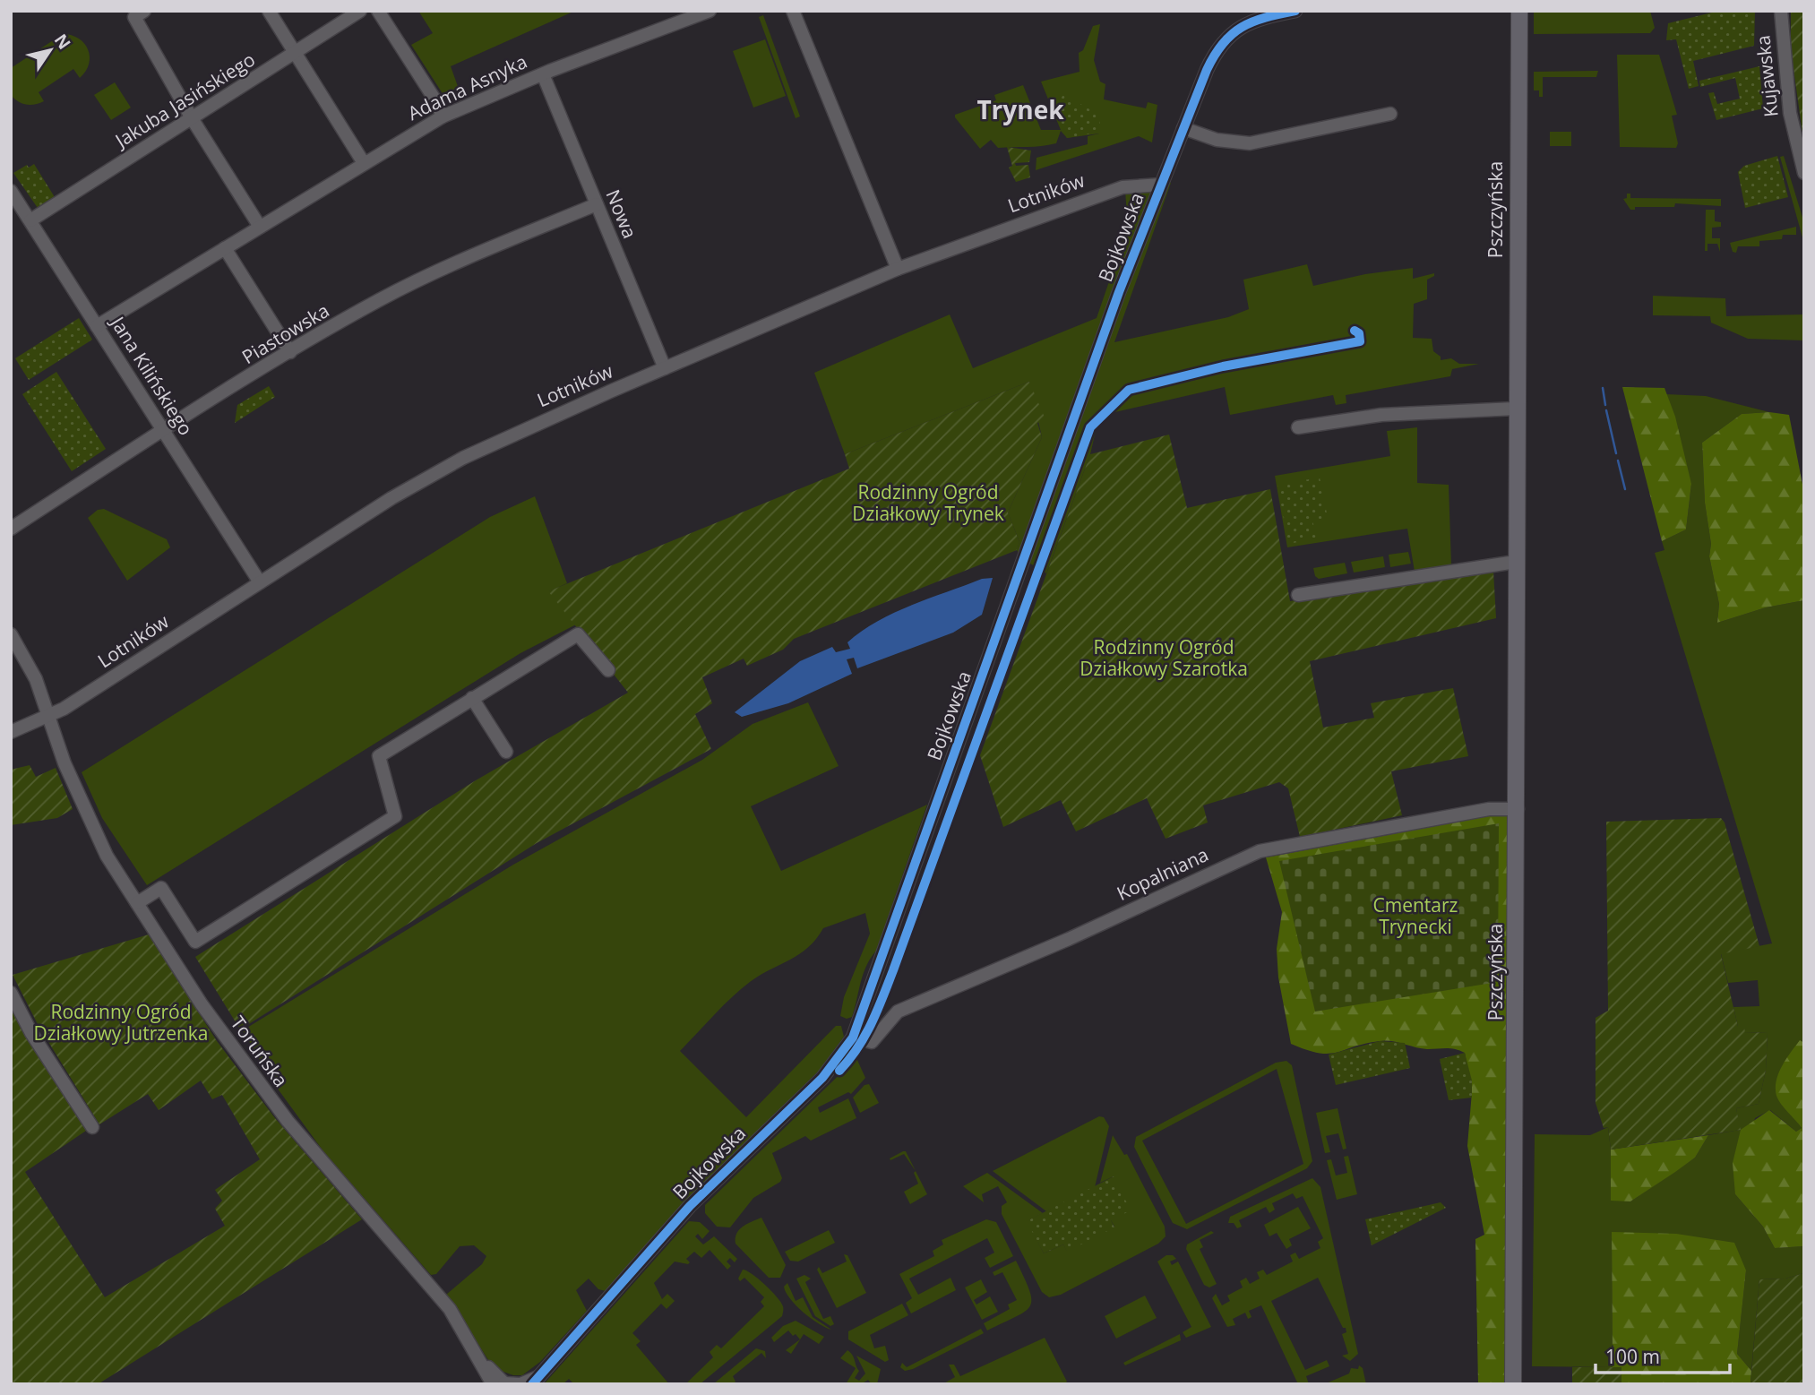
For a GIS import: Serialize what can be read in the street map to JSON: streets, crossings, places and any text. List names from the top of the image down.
{
  "streets": {
    "main road": ["Pszczyńska"],
    "street": [
      "Kujawska",
      "Adama Asnyka",
      "Jakuba Jasińskiego",
      "Lotników",
      "Nowa",
      "Bojkowska",
      "Piastowska",
      "Jana Kilińskiego",
      "Kopalniana",
      "Toruńska"
    ]
  },
  "crossings": [
    ["Adama Asnyka", "Nowa"],
    ["Adama Asnyka", "Jana Kilińskiego"],
    ["Jakuba Jasińskiego", "Jana Kilińskiego"],
    ["Lotników", "Nowa"],
    ["Lotników", "Bojkowska"],
    ["Lotników", "Jana Kilińskiego"],
    ["Lotników", "Toruńska"],
    ["Pszczyńska", "Kopalniana"],
    ["Nowa", "Piastowska"],
    ["Bojkowska", "Kopalniana"],
    ["Bojkowska", "Toruńska"],
    ["Piastowska", "Jana Kilińskiego"]
  ],
  "districts": ["Trynek"],
  "parks": [
    "Rodzinny Ogród Działkowy Trynek",
    "Rodzinny Ogród Działkowy Szarotka",
    "Cmentarz Trynecki",
    "Rodzinny Ogród Działkowy Jutrzenka"
  ],
  "scale_bar": "100 m",
  "north": "top right"
}
